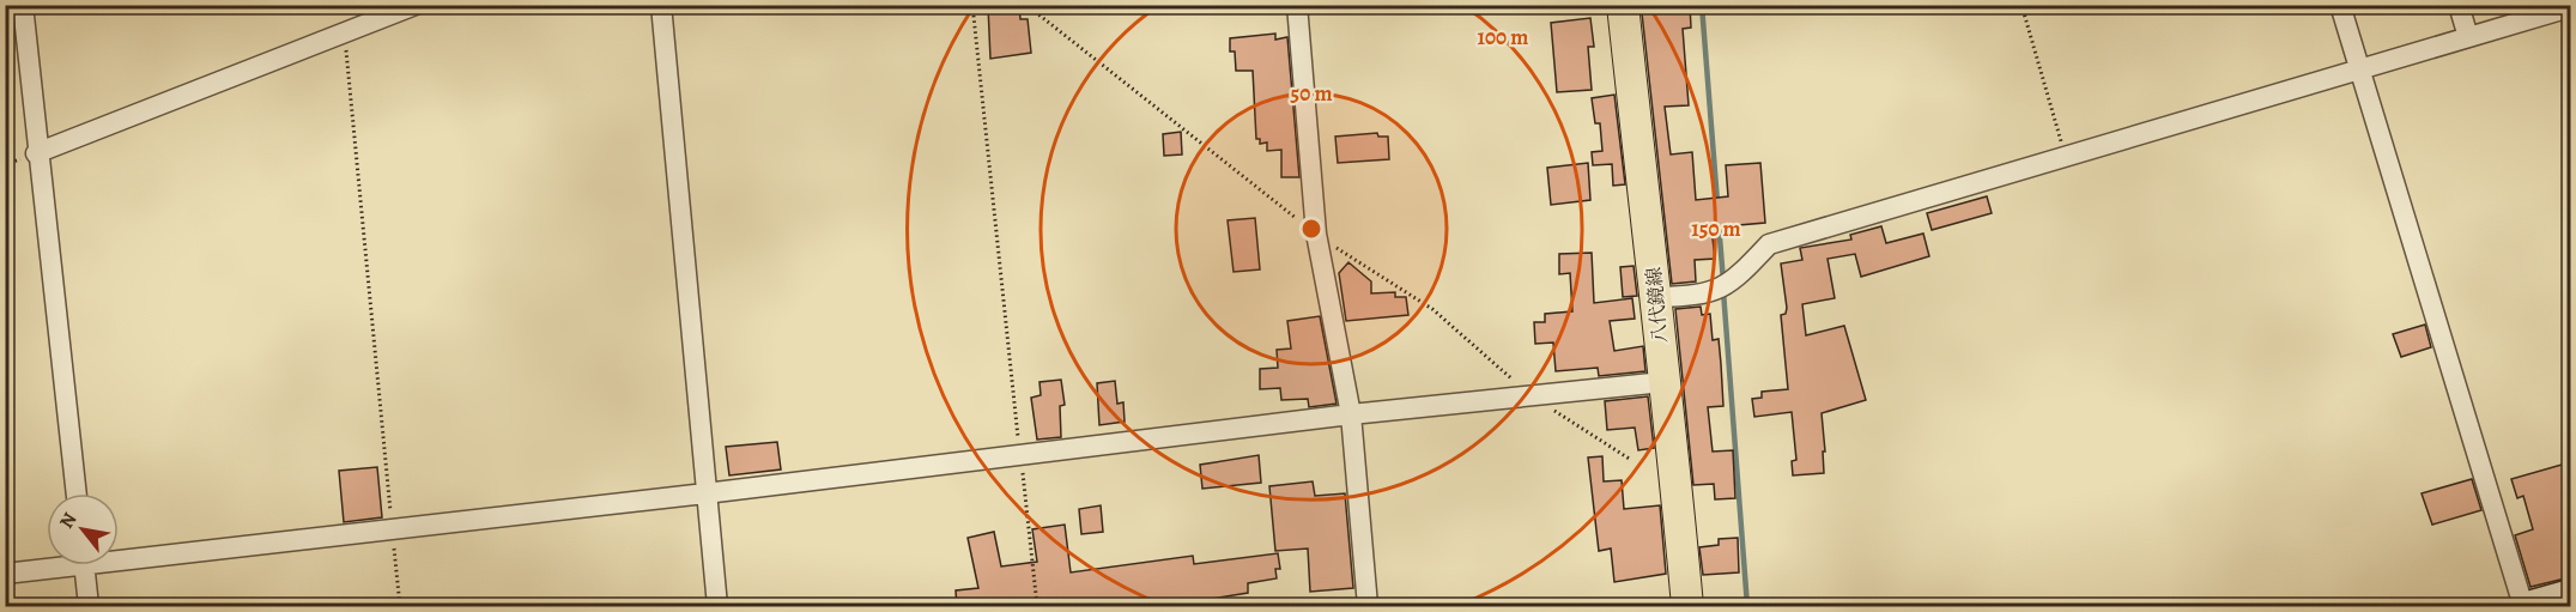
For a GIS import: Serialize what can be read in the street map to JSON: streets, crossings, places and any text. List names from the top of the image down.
{
  "streets": {
    "main road": ["八代鏡線"]
  },
  "north": "top left",
  "rings": ["100 m", "50 m", "150 m"]
}
